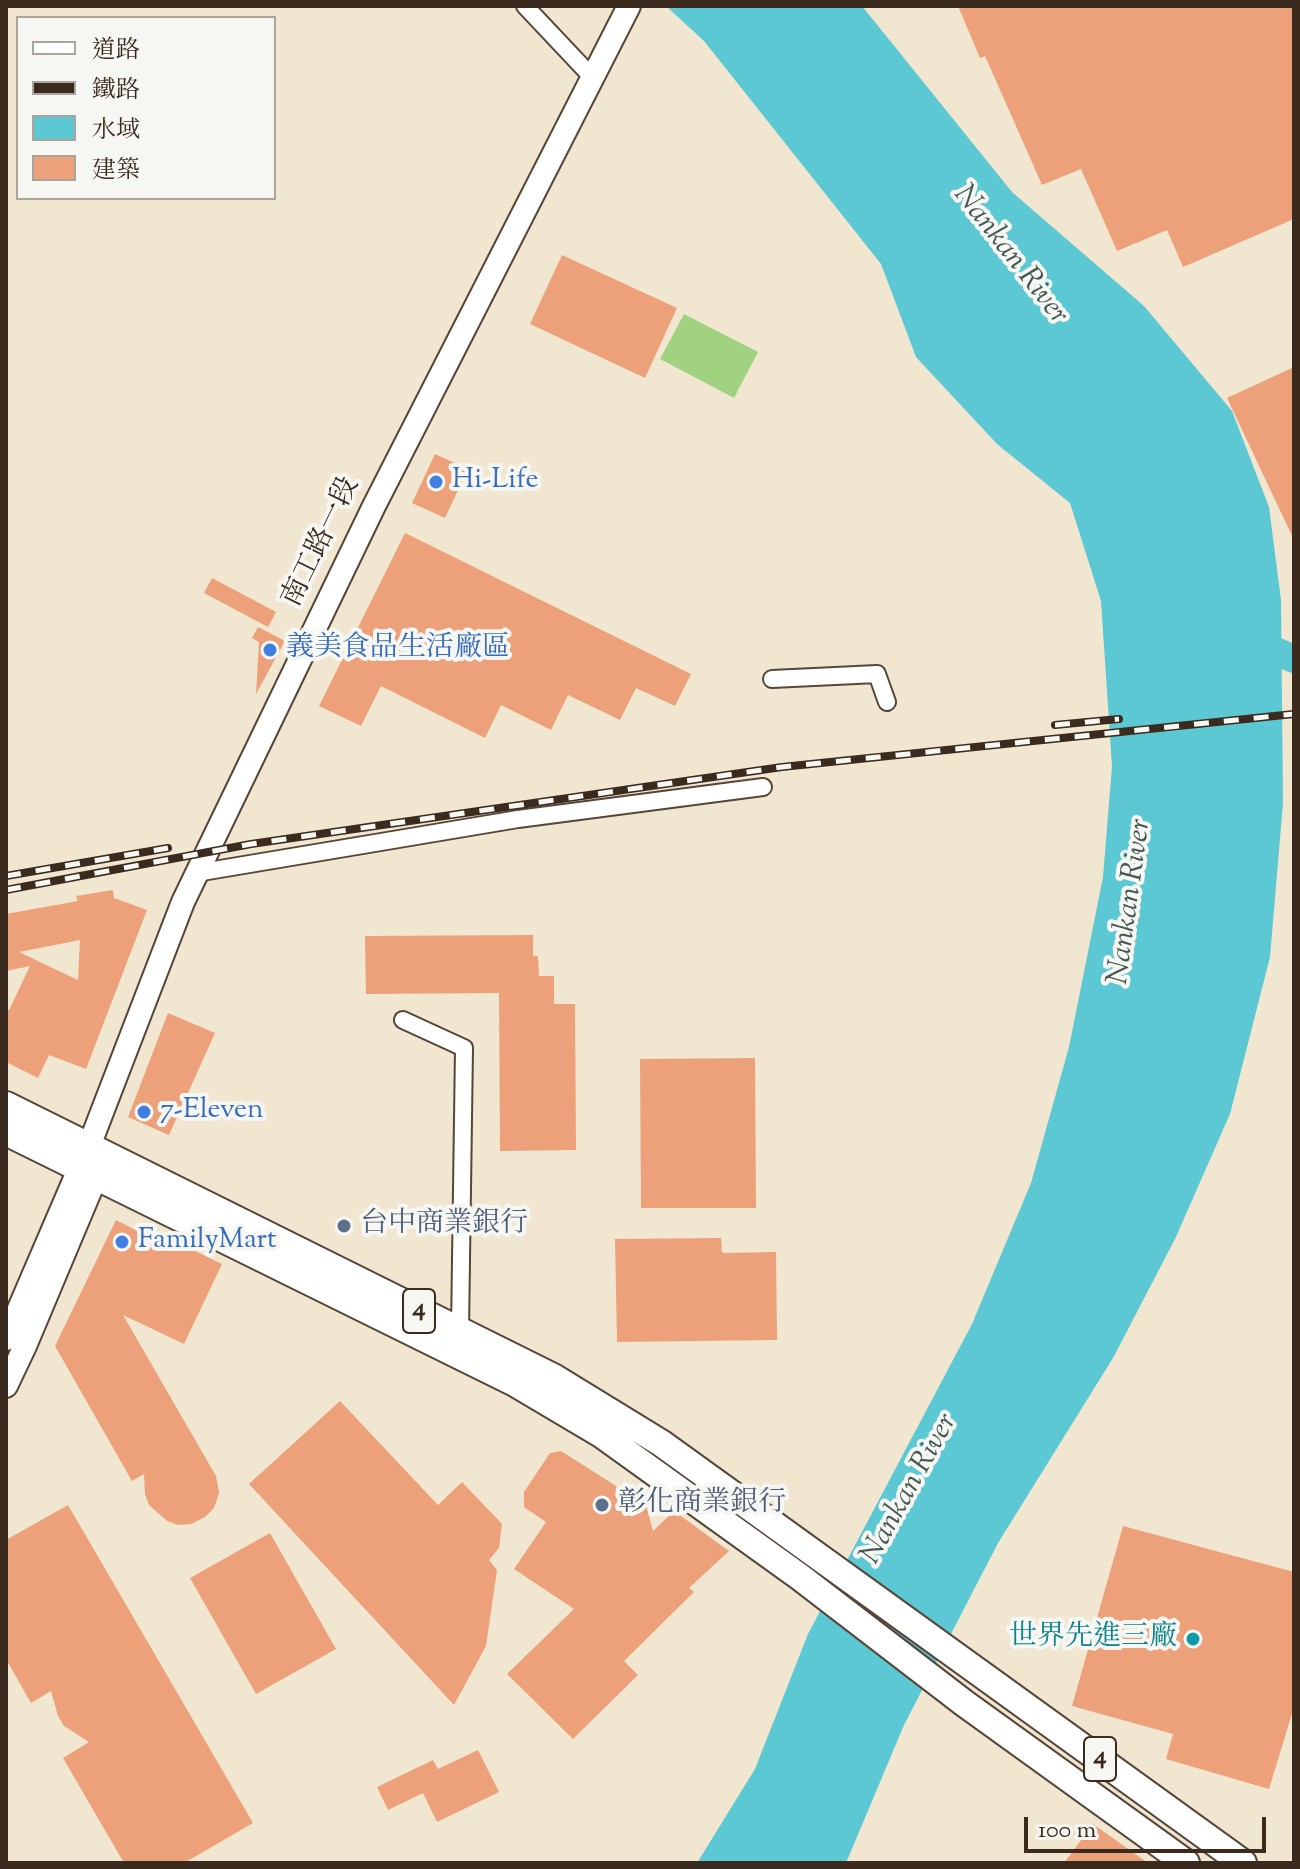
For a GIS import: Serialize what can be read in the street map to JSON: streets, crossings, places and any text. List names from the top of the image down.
{
  "streets": {
    "main road": ["4"],
    "street": ["南工路一段"]
  },
  "crossings": [
    ["南工路一段", "4"]
  ],
  "water": ["Nankan River"],
  "places": [
    "Hi-Life",
    "義美食品生活廠區",
    "7-Eleven",
    "台中商業銀行",
    "FamilyMart",
    "彰化商業銀行",
    "世界先進三廠"
  ],
  "legend": [
    "道路",
    "鐵路",
    "水域",
    "建築"
  ],
  "scale_bar": "100 m"
}
